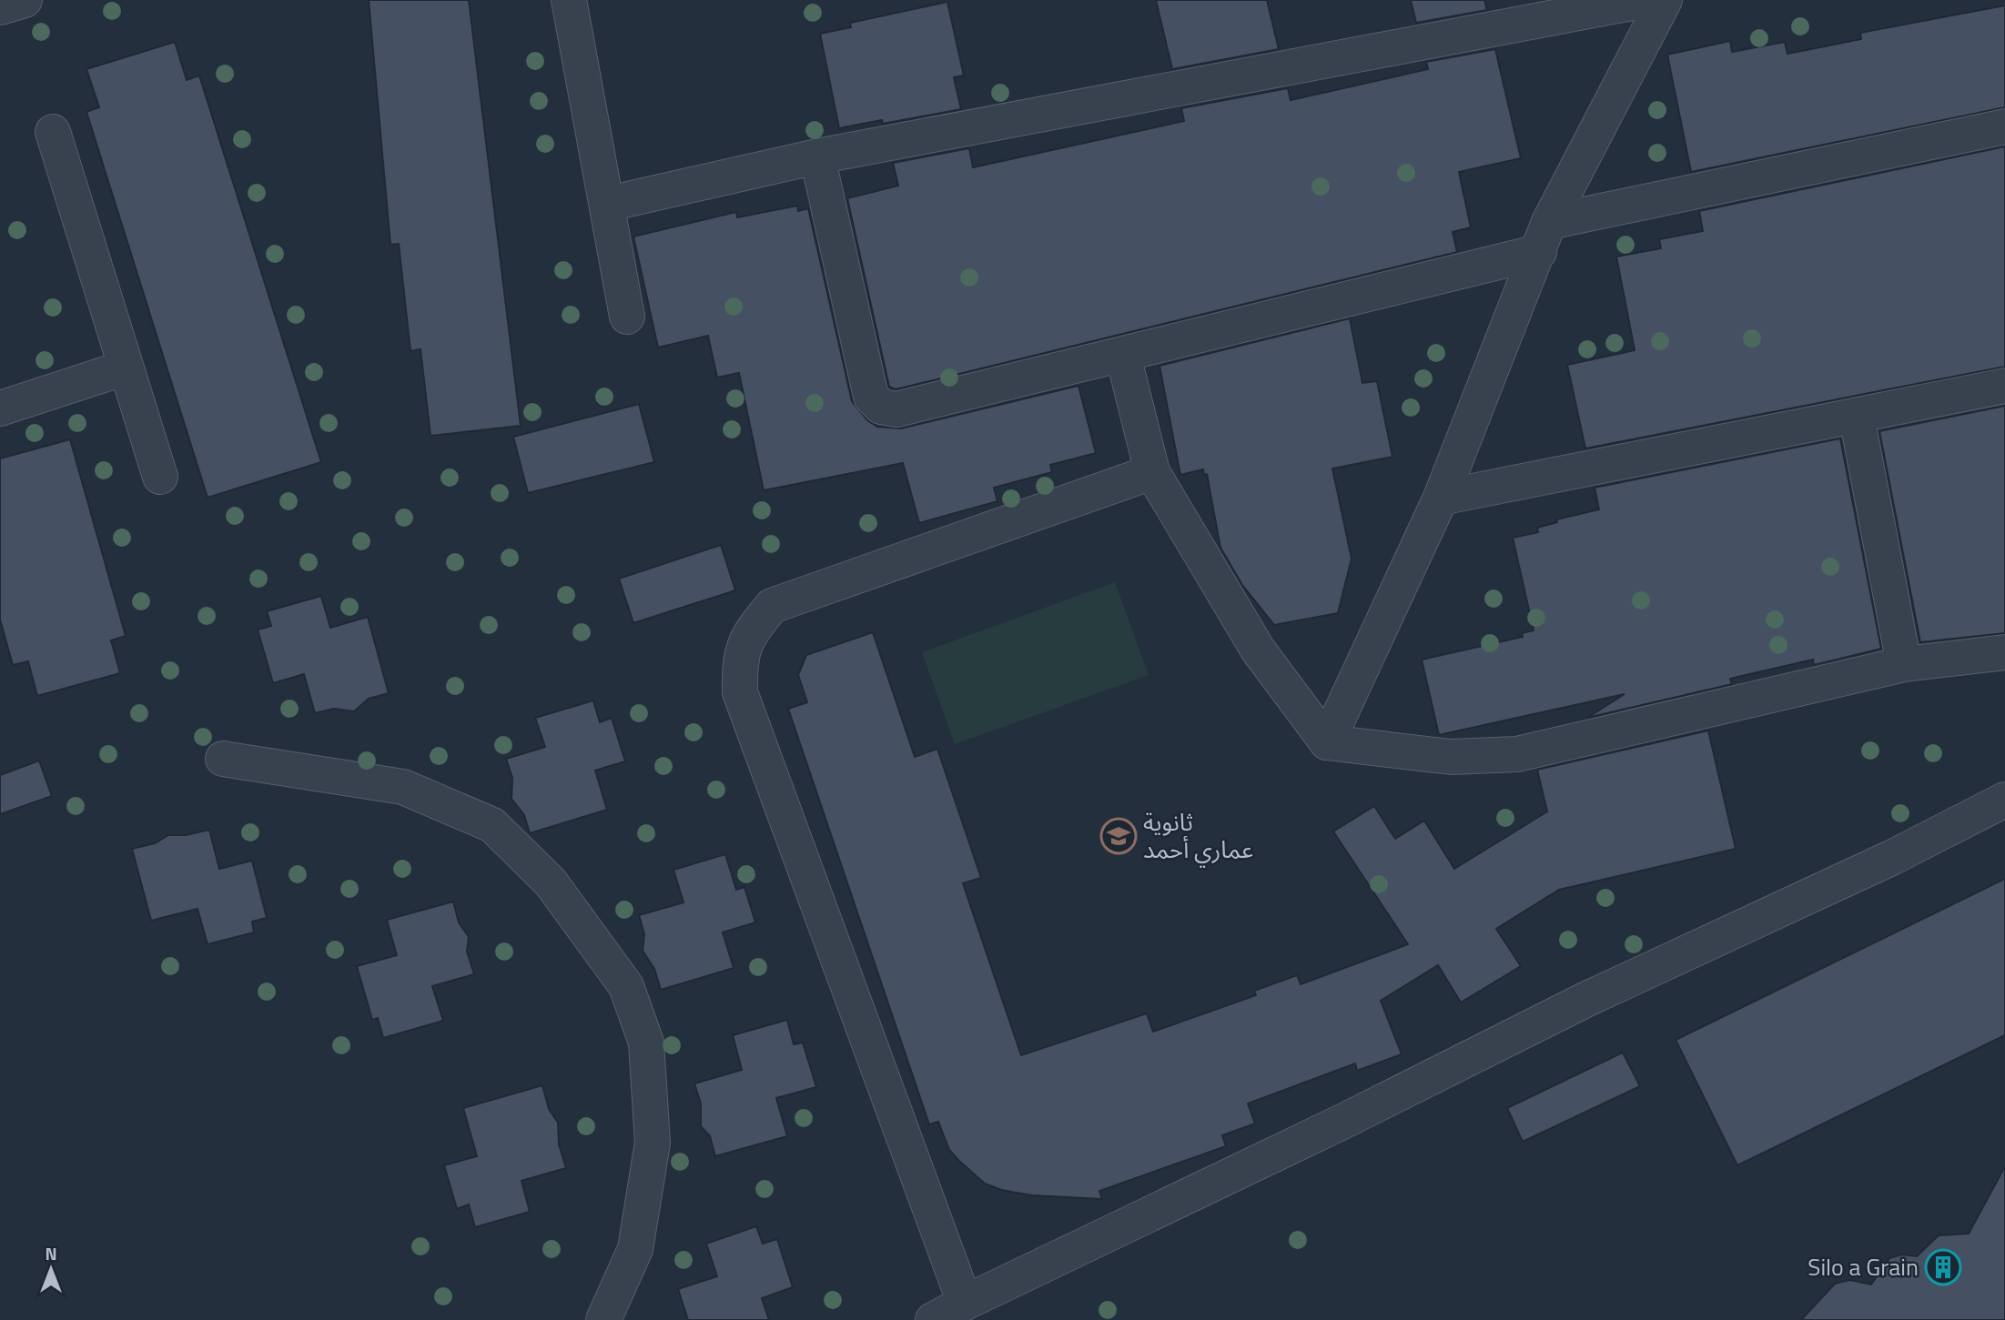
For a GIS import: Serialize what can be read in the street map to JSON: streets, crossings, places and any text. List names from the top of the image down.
{
  "places": {
    "school or university": ["ثانوية عماري أحمد"],
    "building": ["Silo a Grain"]
  },
  "north": "top"
}
